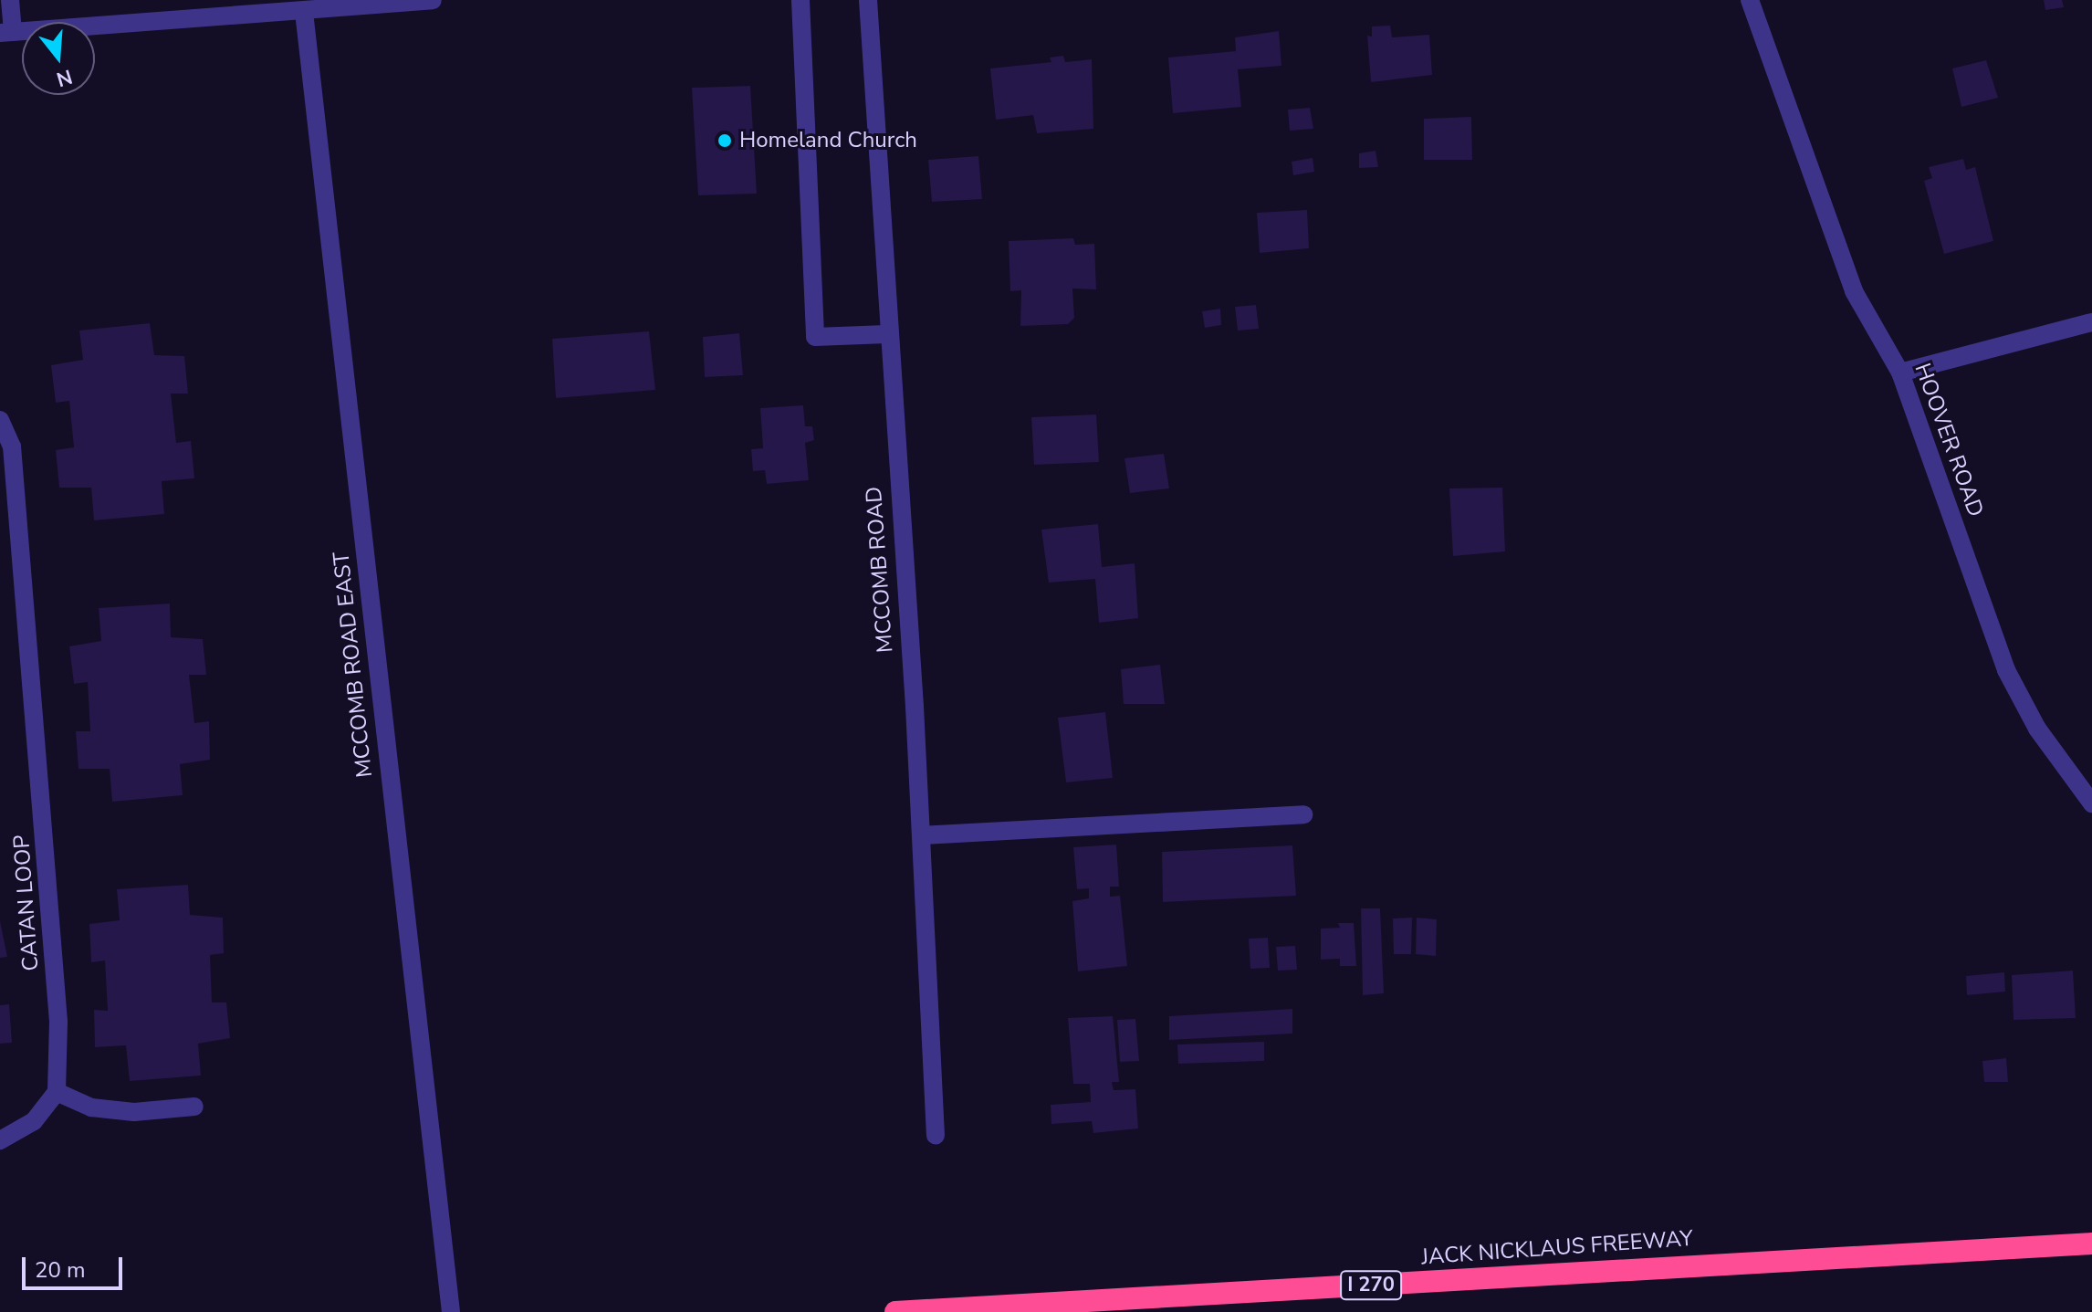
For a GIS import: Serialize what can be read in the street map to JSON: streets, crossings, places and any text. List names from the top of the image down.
{
  "streets": {
    "highway": ["JACK NICKLAUS FREEWAY", "I 270"],
    "street": [
      "HOOVER ROAD",
      "MCCOMB ROAD",
      "MCCOMB ROAD EAST",
      "CATAN LOOP"
    ]
  },
  "places": ["Homeland Church"],
  "scale_bar": "20 m",
  "north": "bottom"
}
